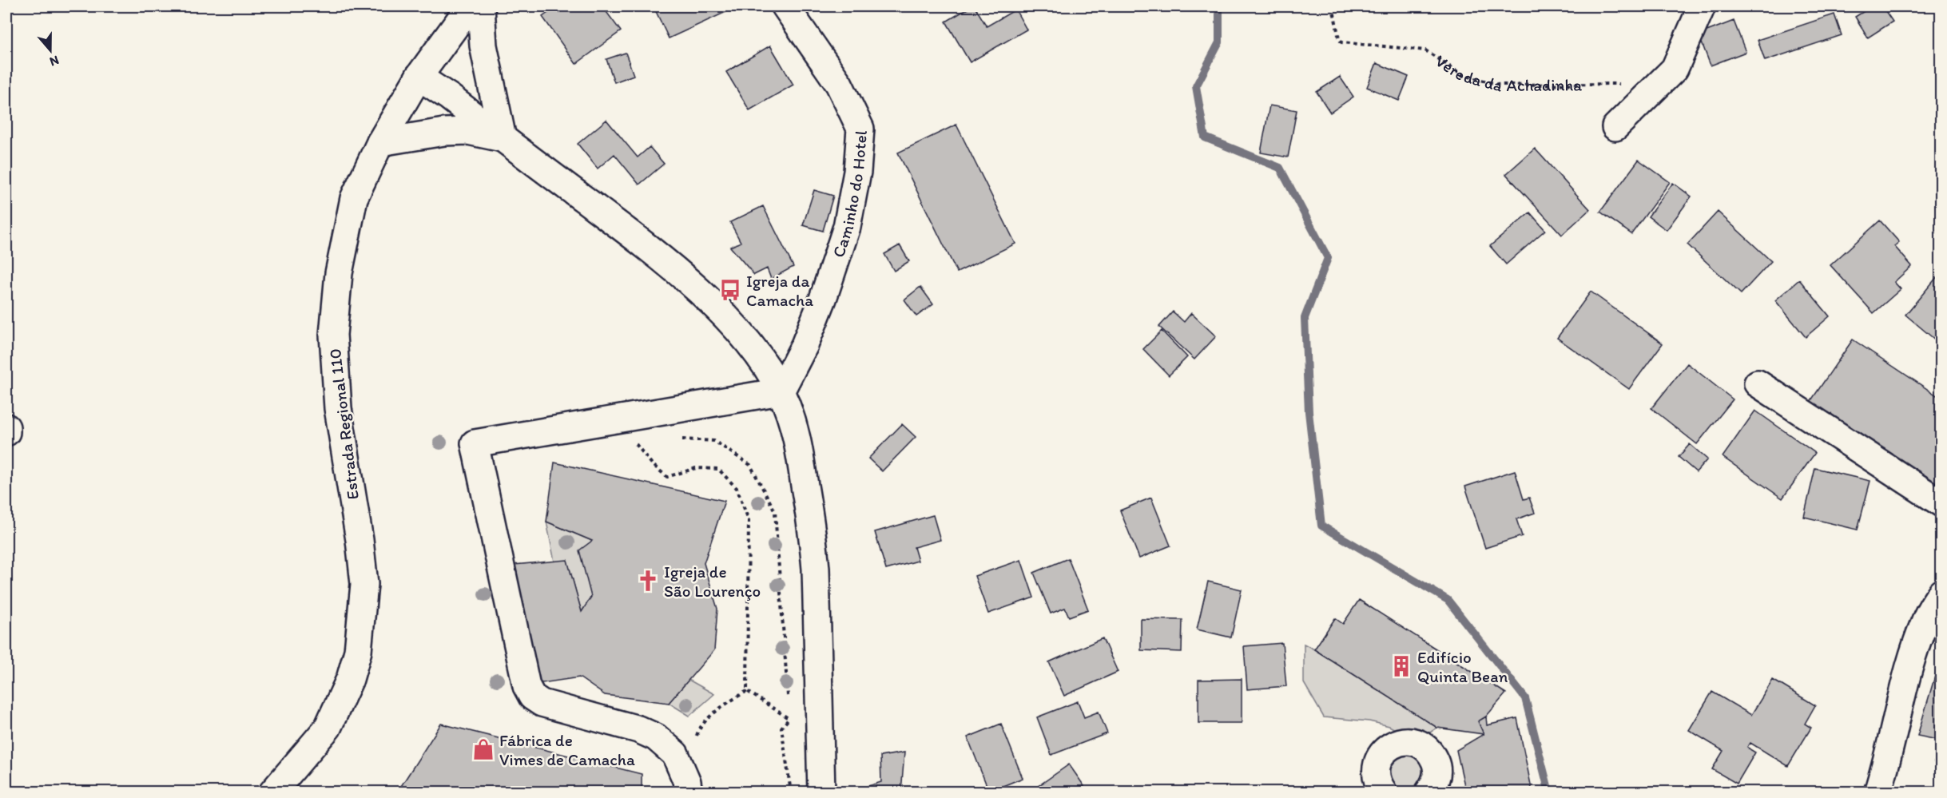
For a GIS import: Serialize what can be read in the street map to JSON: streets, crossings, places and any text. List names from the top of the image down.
{
  "streets": {
    "street": ["Caminho do Hotel", "Estrada Regional 110"],
    "path": ["Vereda da Achadinha"]
  },
  "places": {
    "bus stop": ["Igreja da Camacha"],
    "church": ["Igreja de São Lourenço"],
    "building": ["Edifício Quinta Bean"],
    "shop": ["Fábrica de Vimes de Camacha"]
  },
  "north": "bottom"
}
